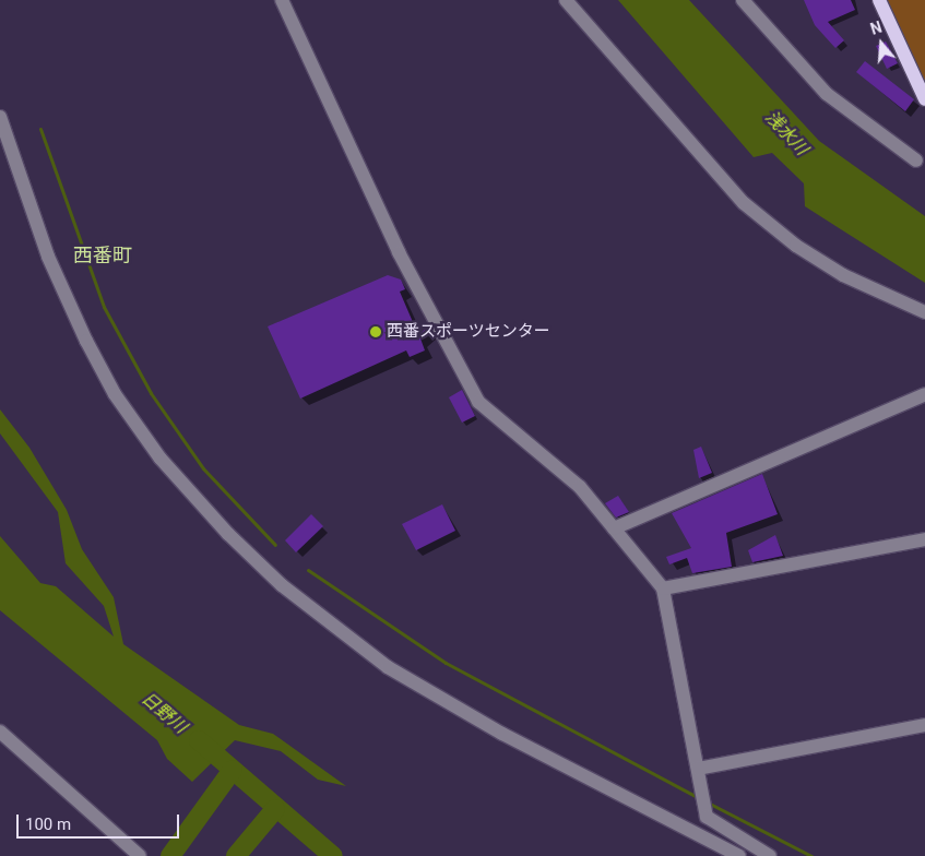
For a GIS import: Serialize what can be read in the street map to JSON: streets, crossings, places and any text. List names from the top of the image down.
{
  "districts": ["西番町"],
  "water": ["浅水川", "日野川"],
  "places": ["西番スポーツセンター"],
  "scale_bar": "100 m",
  "north": "top"
}
